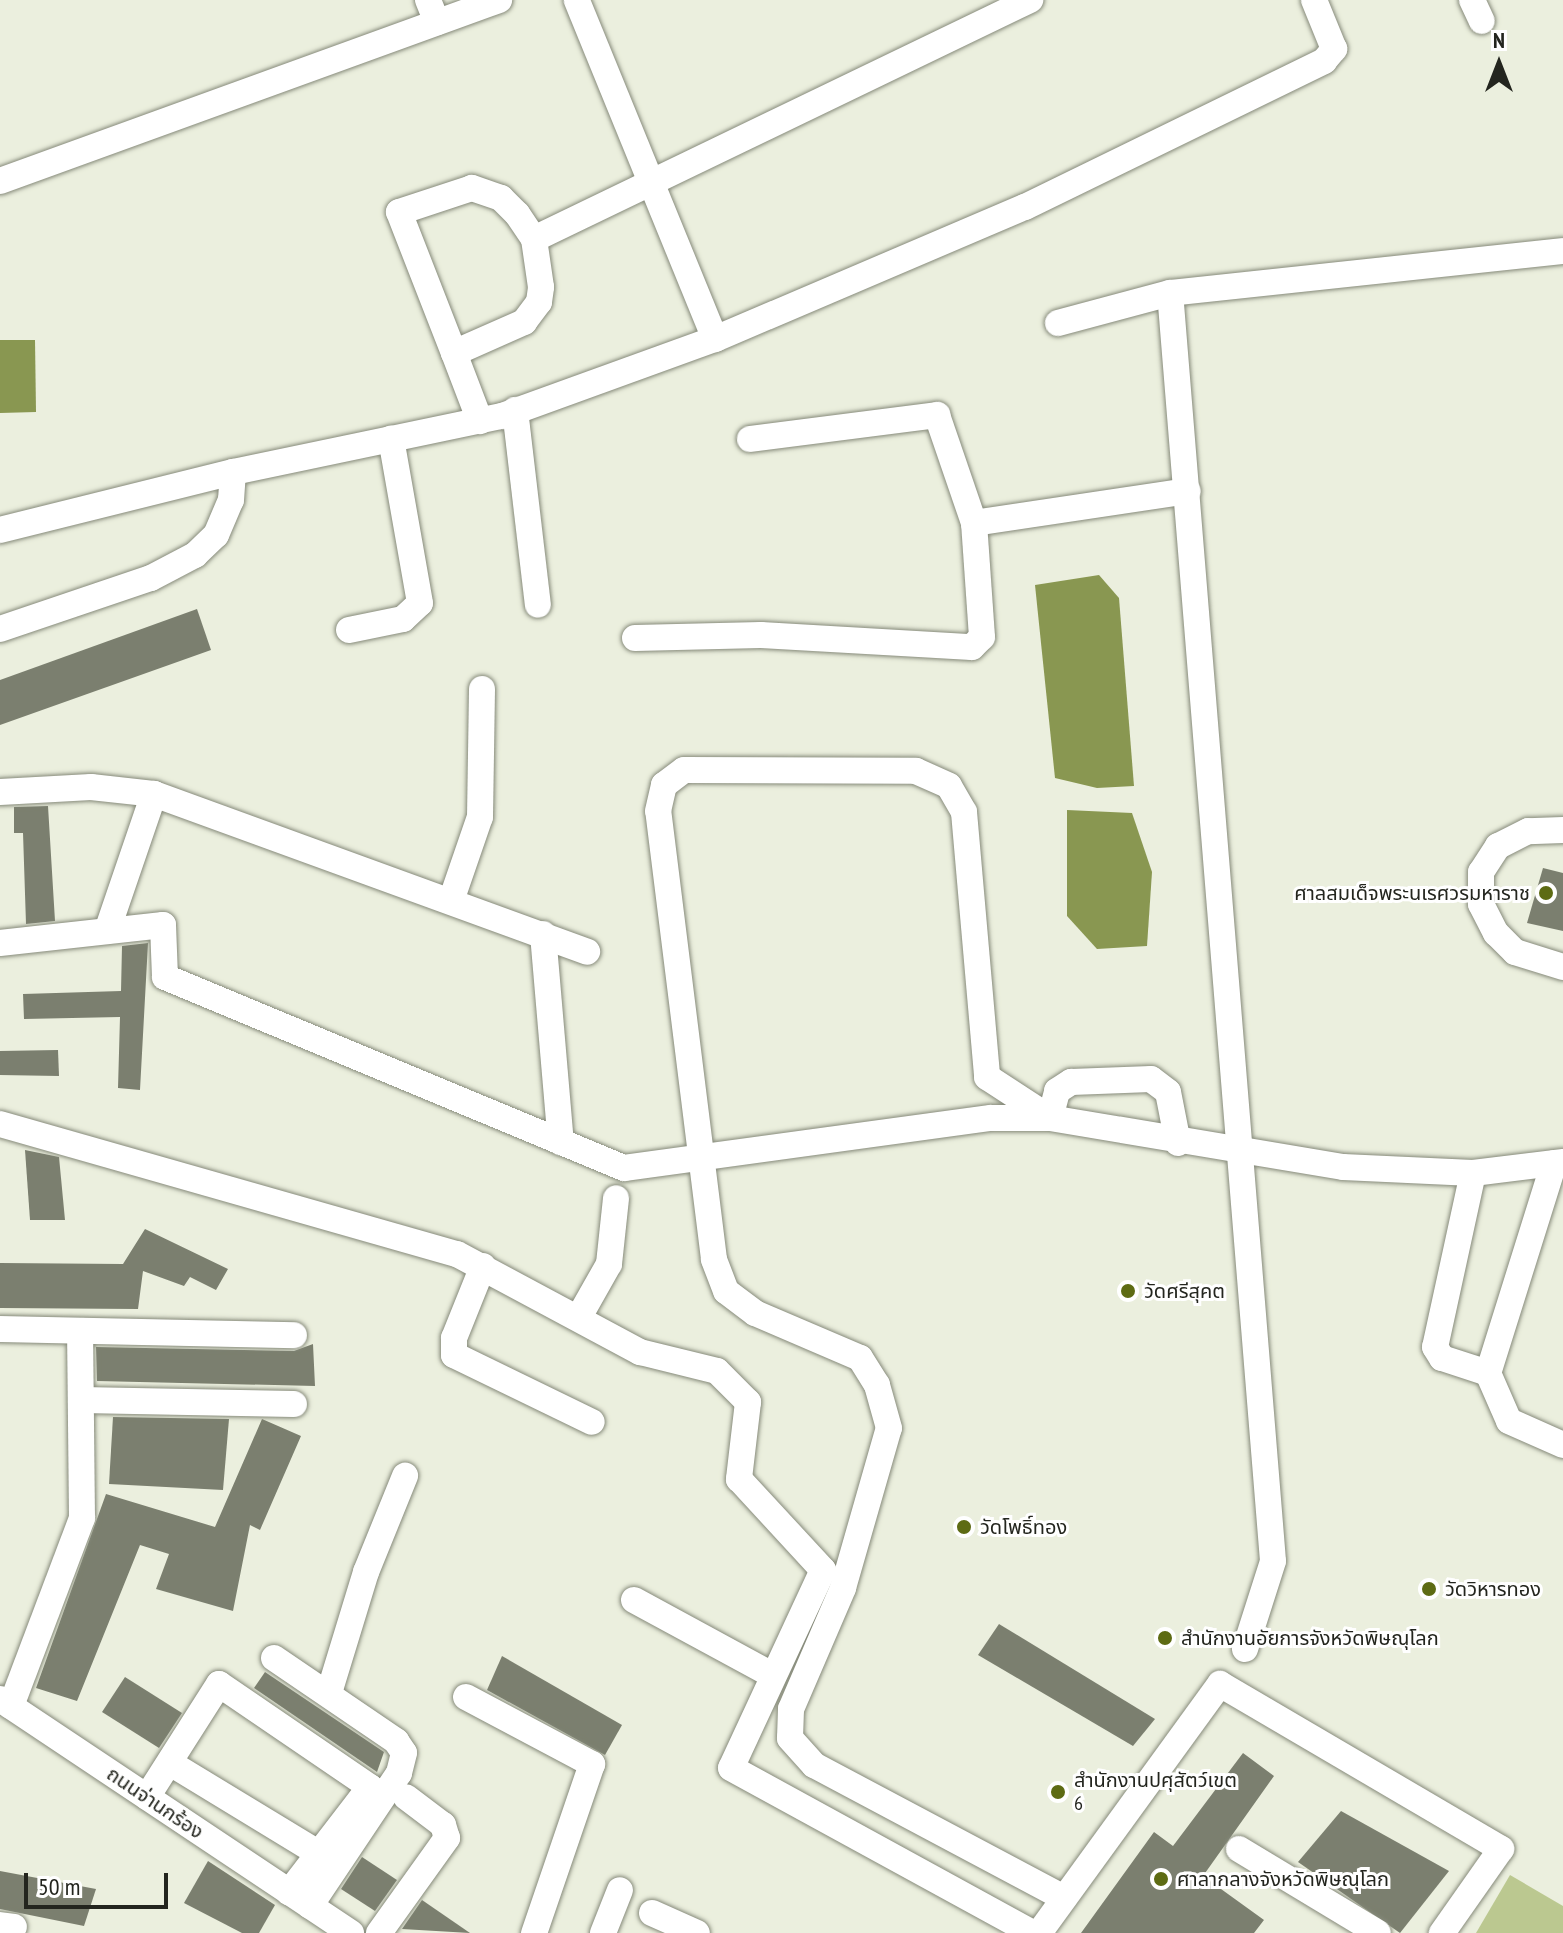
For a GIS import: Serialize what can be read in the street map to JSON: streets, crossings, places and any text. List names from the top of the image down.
{
  "streets": {
    "street": ["ถนนจ่านกร้อง"]
  },
  "places": [
    "ศาลสมเด็จพระนเรศวรมหาราช",
    "วัดศรีสุคต",
    "วัดโพธิ์ทอง",
    "วัดวิหารทอง",
    "สำนักงานอัยการจังหวัดพิษณุโลก",
    "สำนักงานปศุสัตว์เขต 6",
    "ศาลากลางจังหวัดพิษณุโลก"
  ],
  "scale_bar": "50 m",
  "north": "top"
}
